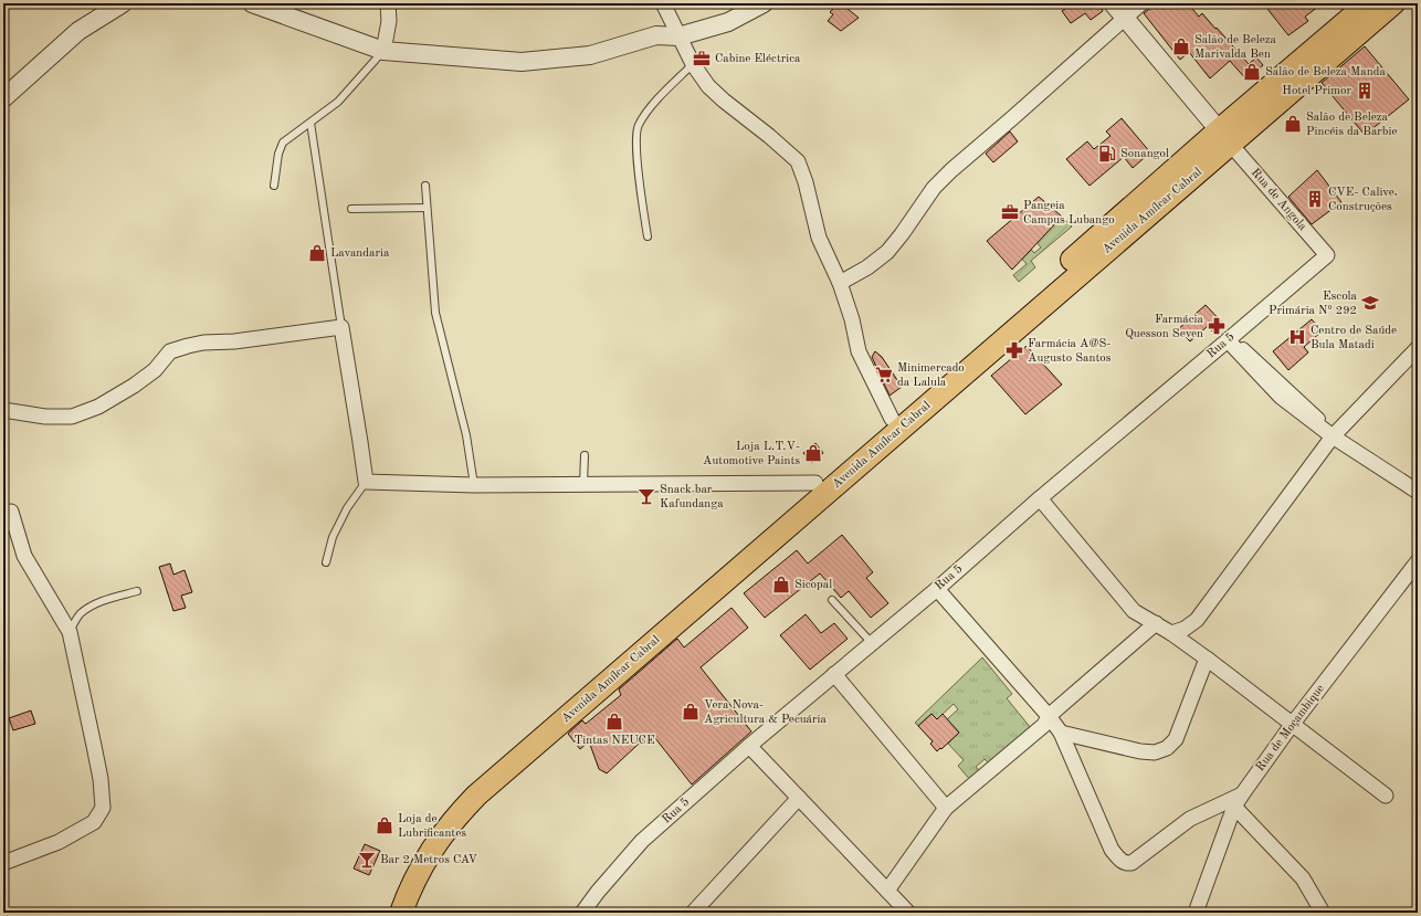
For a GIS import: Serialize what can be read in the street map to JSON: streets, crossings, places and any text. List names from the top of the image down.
{
  "streets": {
    "main road": ["Avenida Amílcar Cabral"],
    "street": ["Rua de Angola", "Rua 5", "Rua de Moçambique"]
  },
  "crossings": [
    ["Rua de Angola", "Avenida Amílcar Cabral"],
    ["Rua de Angola", "Rua 5"]
  ],
  "places": {
    "shop": [
      "Salão de Beleza Marivalda Ben",
      "Salão de Beleza Manda",
      "Salão de Beleza Pincéis da Barbie",
      "Lavandaria",
      "Loja L.T.V- Automotive Paints",
      "Sicopal",
      "Vera Nova- Agricultura & Pecuária",
      "Tintas NEUCE",
      "Loja de Lubrificantes"
    ],
    "office": ["Cabine Eléctrica", "Pangeia Campus Lubango"],
    "building": ["Hotel Primor", "CVE- Calive, Construções"],
    "fuel station": ["Sonangol"],
    "school or university": ["Escola Primária Nº 292"],
    "pharmacy": ["Farmácia Quesson Seven", "Farmácia A@S- Augusto Santos"],
    "hospital": ["Centro de Saúde Bula Matadi"],
    "supermarket": ["Minimercado da Lalula"],
    "bar": ["Snack bar Kafundanga", "Bar 2 Metros CAV"]
  }
}
